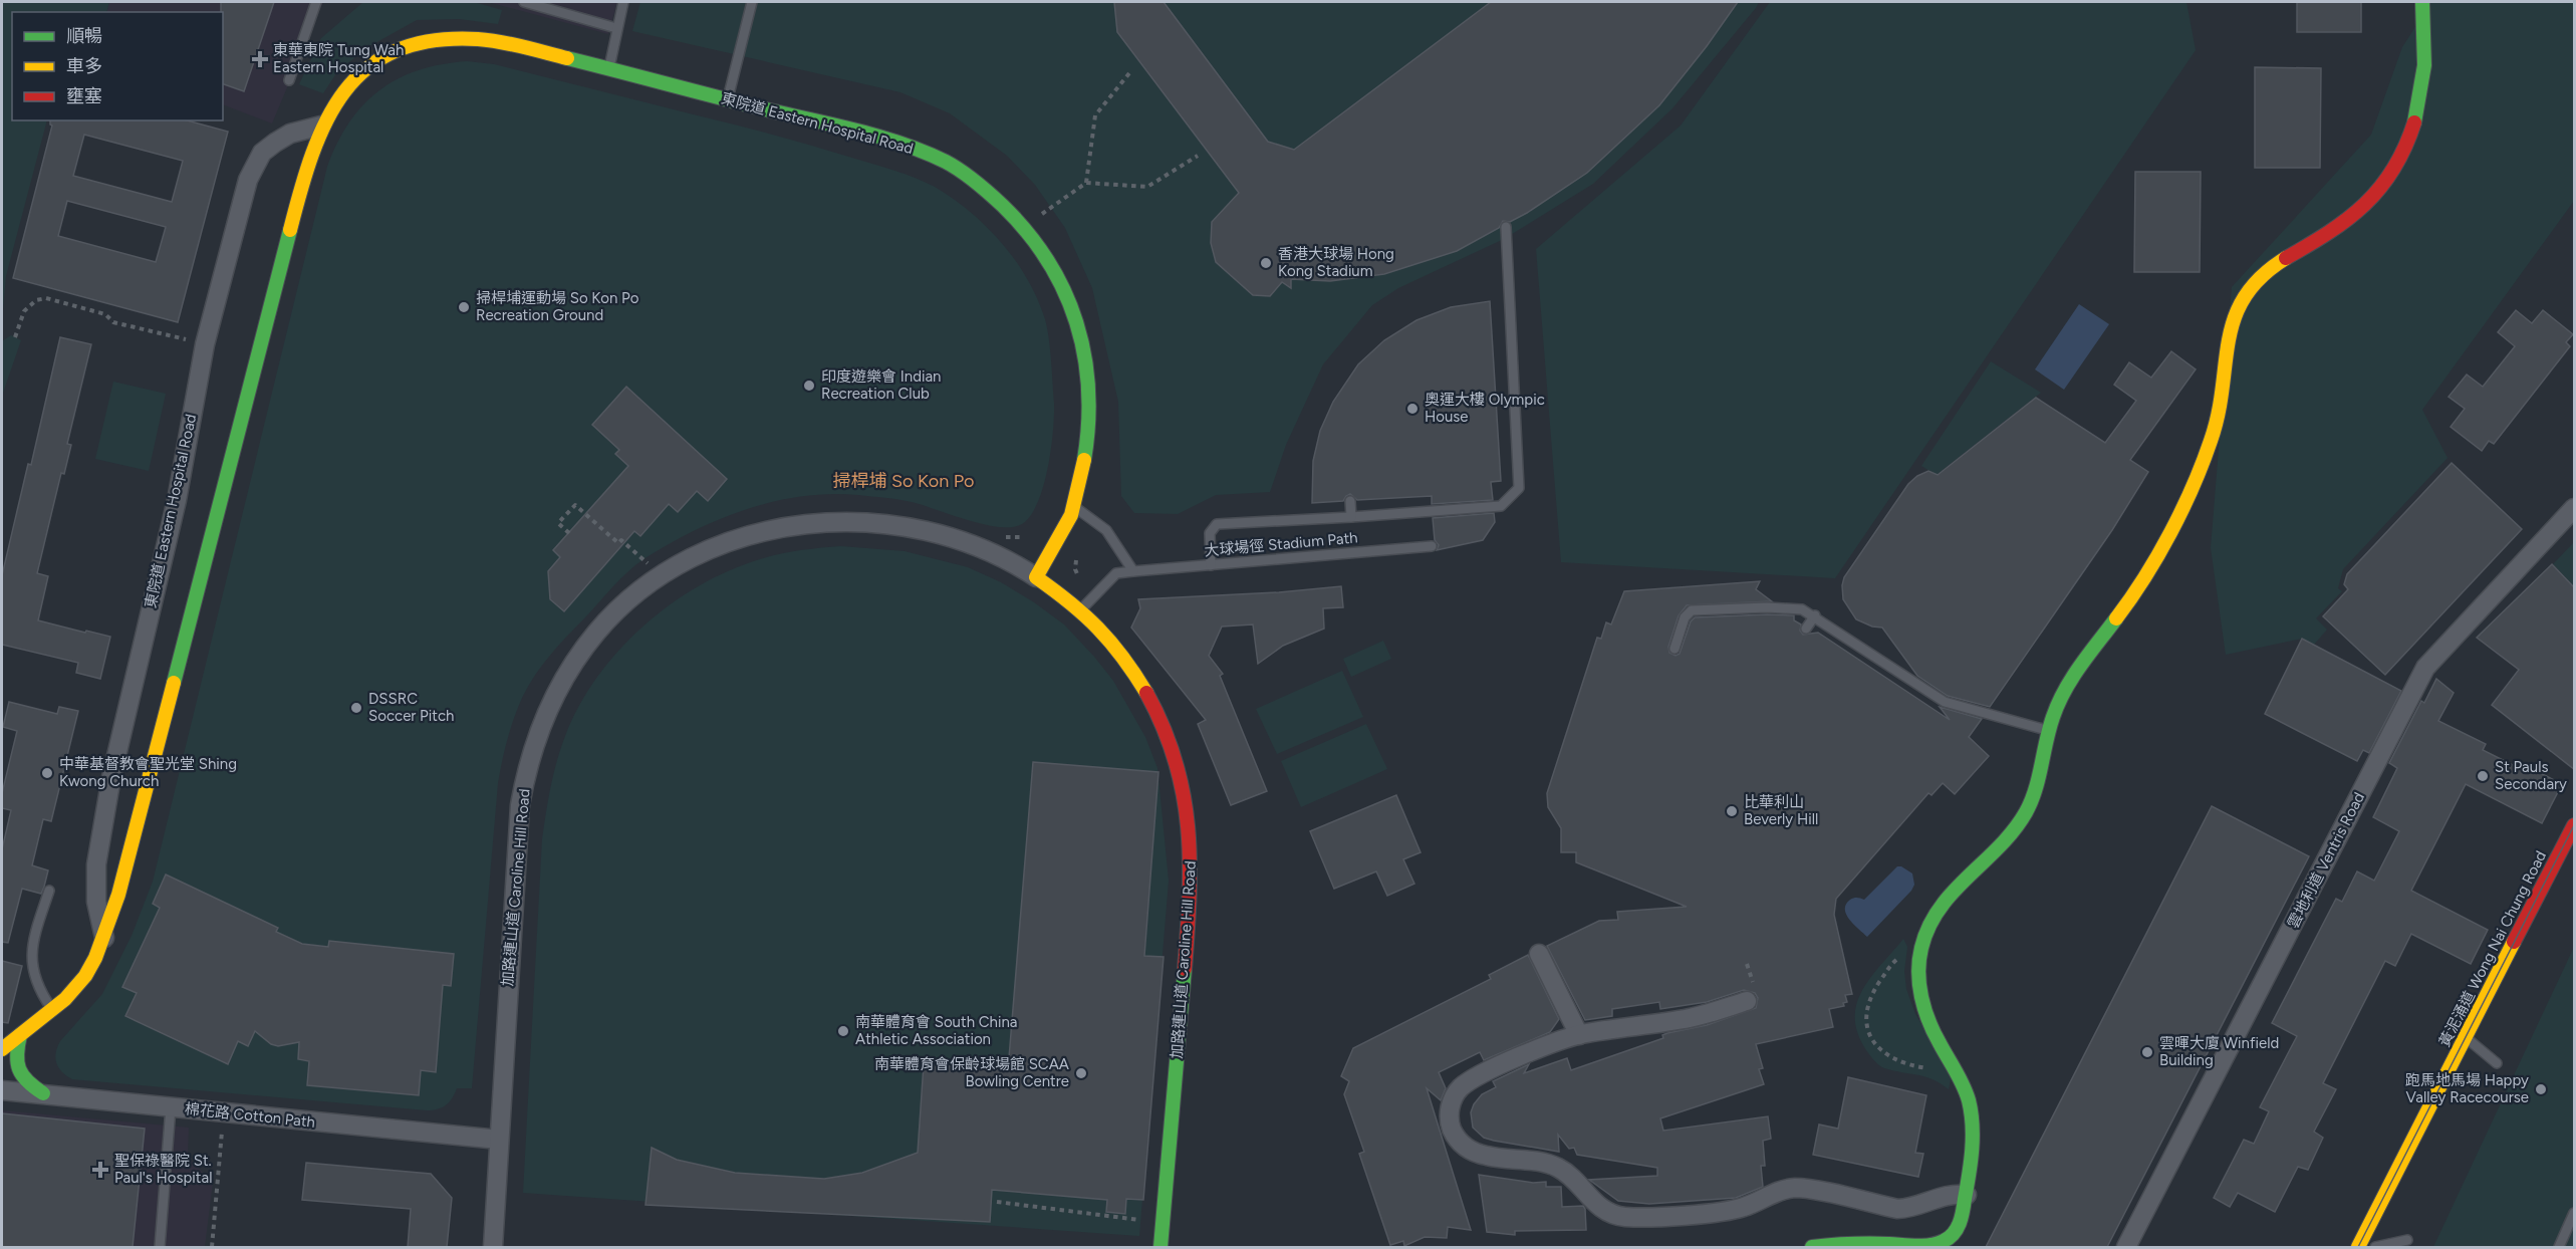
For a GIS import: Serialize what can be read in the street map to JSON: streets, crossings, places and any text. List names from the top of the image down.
{
  "streets": {
    "street": [
      "東院道 Eastern Hospital Road",
      "雲地利道 Ventris Road",
      "加路連山道 Caroline Hill Road",
      "黃泥涌道 Wong Nai Chung Road",
      "棉花路 Cotton Path"
    ],
    "lane": ["大球場徑 Stadium Path"]
  },
  "crossings": [
    ["東院道 Eastern Hospital Road", "加路連山道 Caroline Hill Road"],
    ["大球場徑 Stadium Path", "加路連山道 Caroline Hill Road"],
    ["加路連山道 Caroline Hill Road", "棉花路 Cotton Path"]
  ],
  "districts": ["掃桿埔 So Kon Po"],
  "places": {
    "health": ["東華東院 Tung Wah Eastern Hospital", "聖保祿醫院 St. Paul's Hospital"],
    "other": [
      "香港大球場 Hong Kong Stadium",
      "掃桿埔運動場 So Kon Po Recreation Ground",
      "印度遊樂會 Indian Recreation Club",
      "奧運大樓 Olympic House",
      "DSSRC Soccer Pitch",
      "中華基督教會聖光堂 Shing Kwong Church",
      "St Pauls Secondary",
      "比華利山 Beverly Hill",
      "南華體育會 South China Athletic Association",
      "雲暉大廈 Winfield Building",
      "南華體育會保齡球場館 SCAA Bowling Centre",
      "跑馬地馬場 Happy Valley Racecourse"
    ]
  },
  "legend": ["順暢", "車多", "壅塞"]
}
